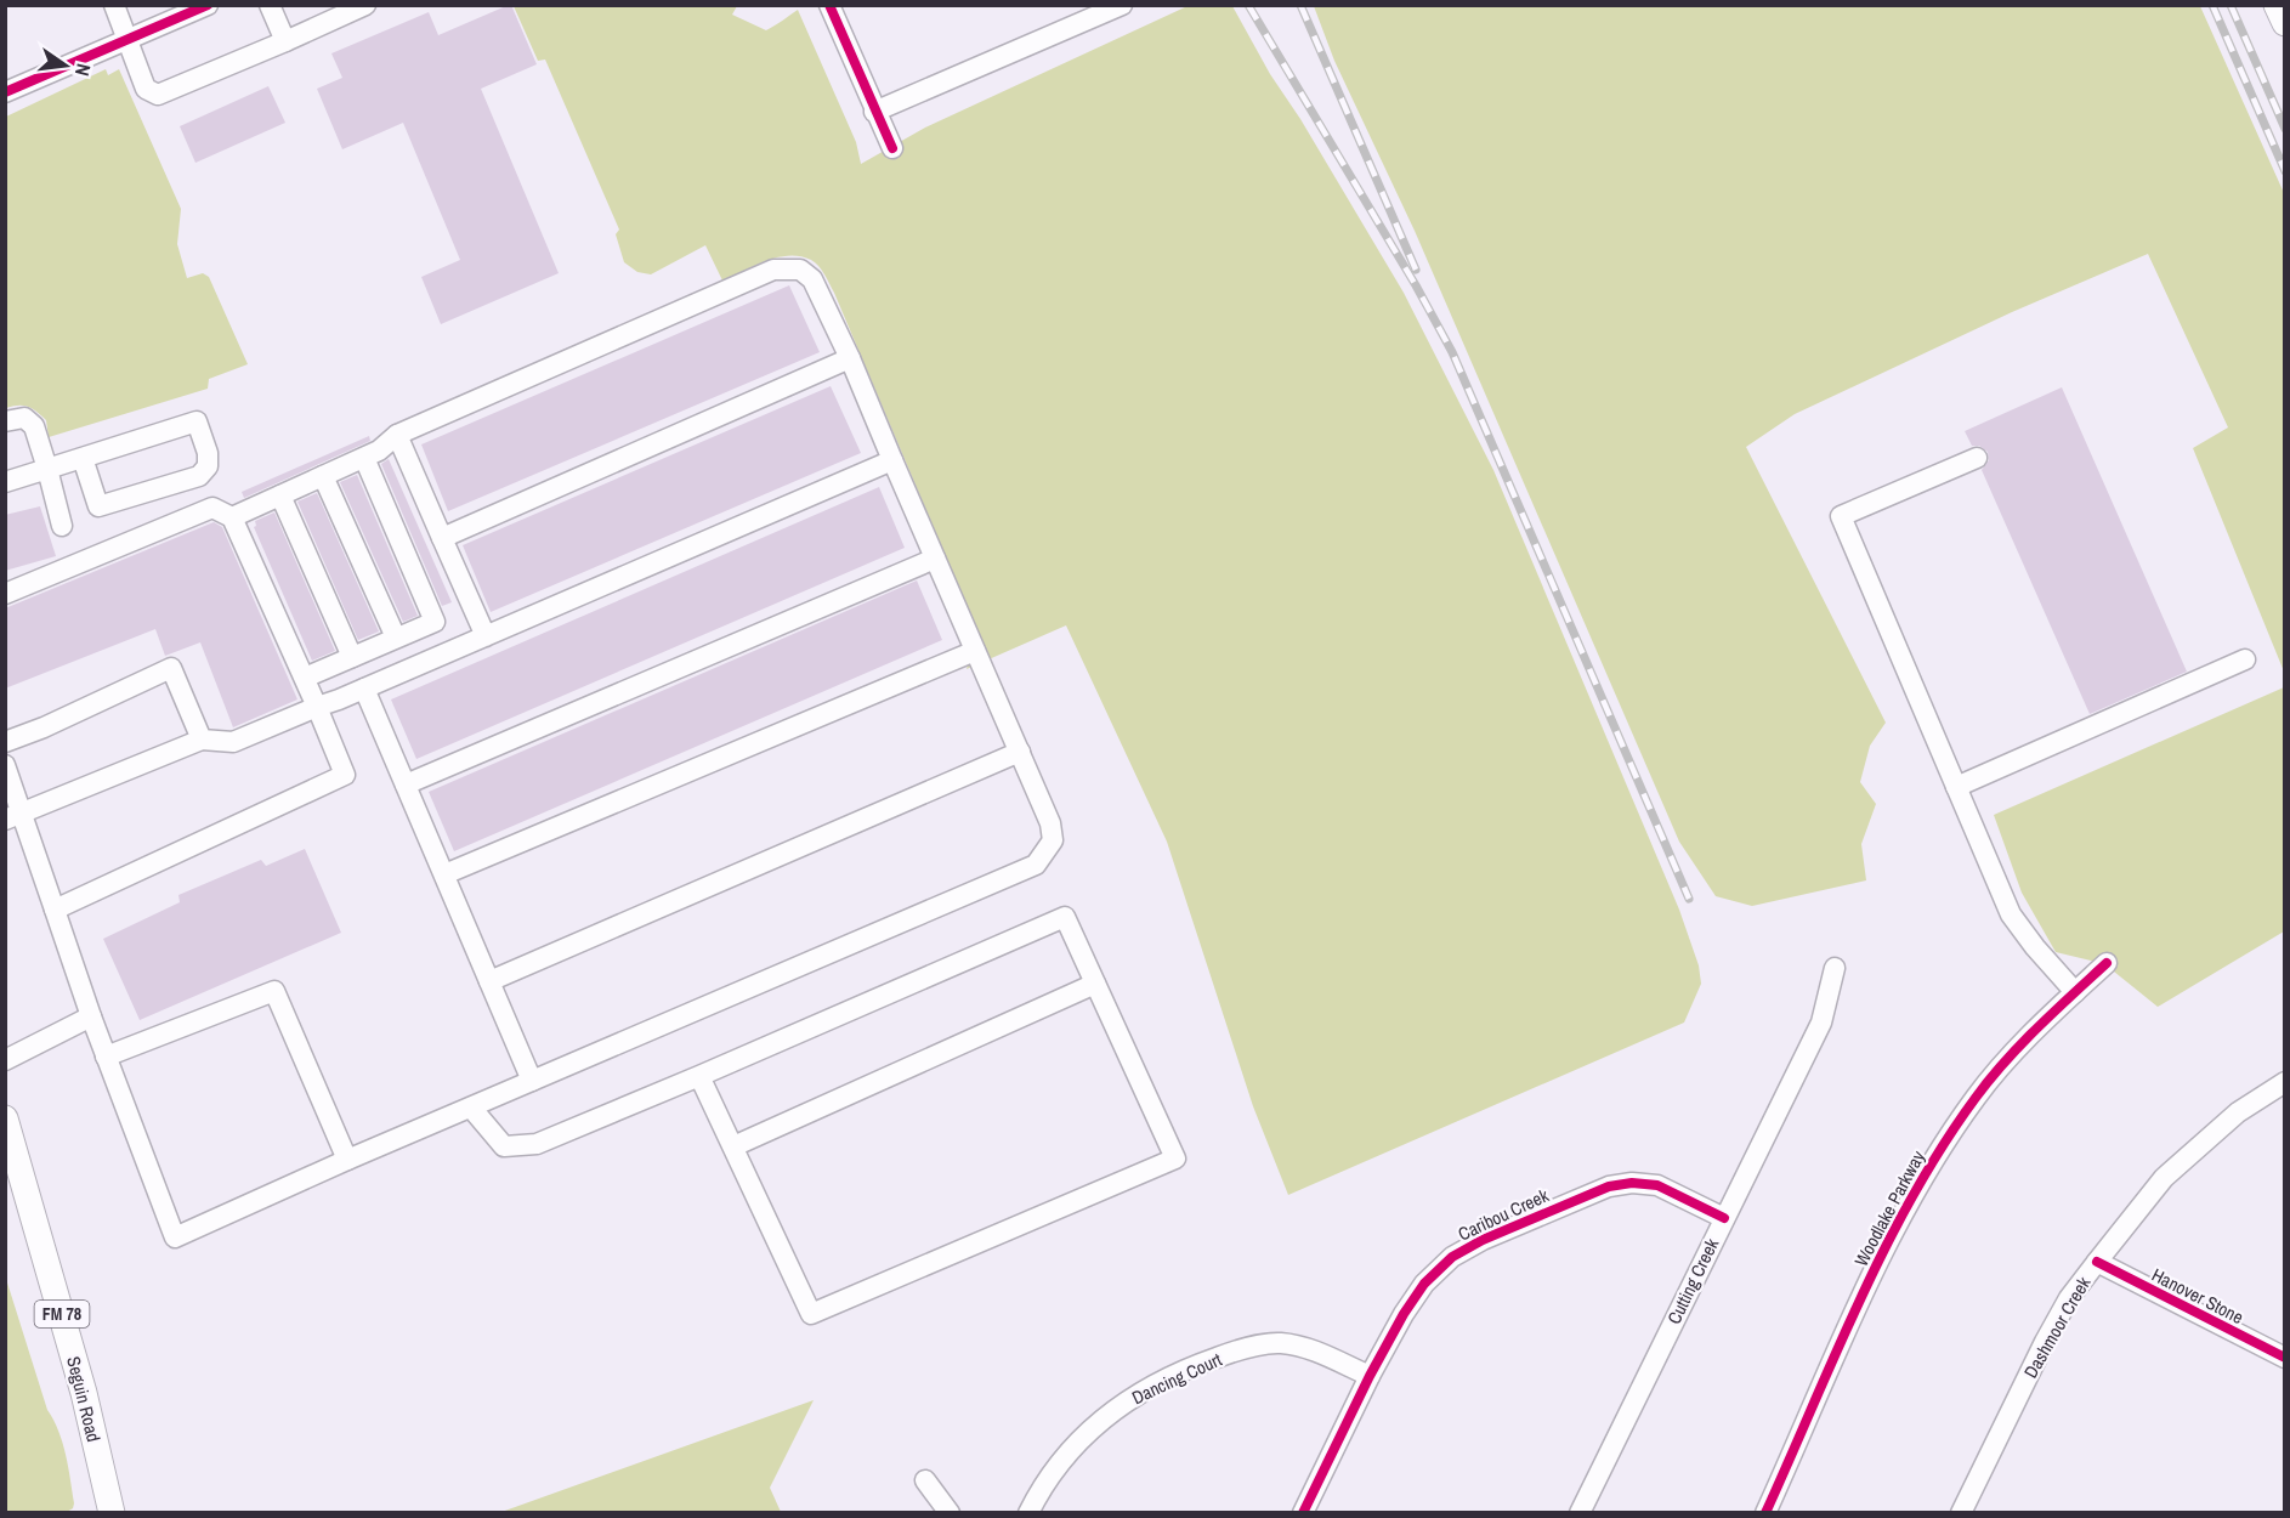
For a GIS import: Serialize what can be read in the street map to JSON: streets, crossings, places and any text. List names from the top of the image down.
{
  "streets": {
    "main road": ["FM 78", "Seguin Road"],
    "street": [
      "Woodlake Parkway",
      "Caribou Creek",
      "Cutting Creek",
      "Hanover Stone",
      "Dashmoor Creek",
      "Dancing Court"
    ]
  },
  "crossings": [
    ["Caribou Creek", "Cutting Creek"],
    ["Caribou Creek", "Dancing Court"],
    ["Hanover Stone", "Dashmoor Creek"]
  ],
  "north": "right"
}
